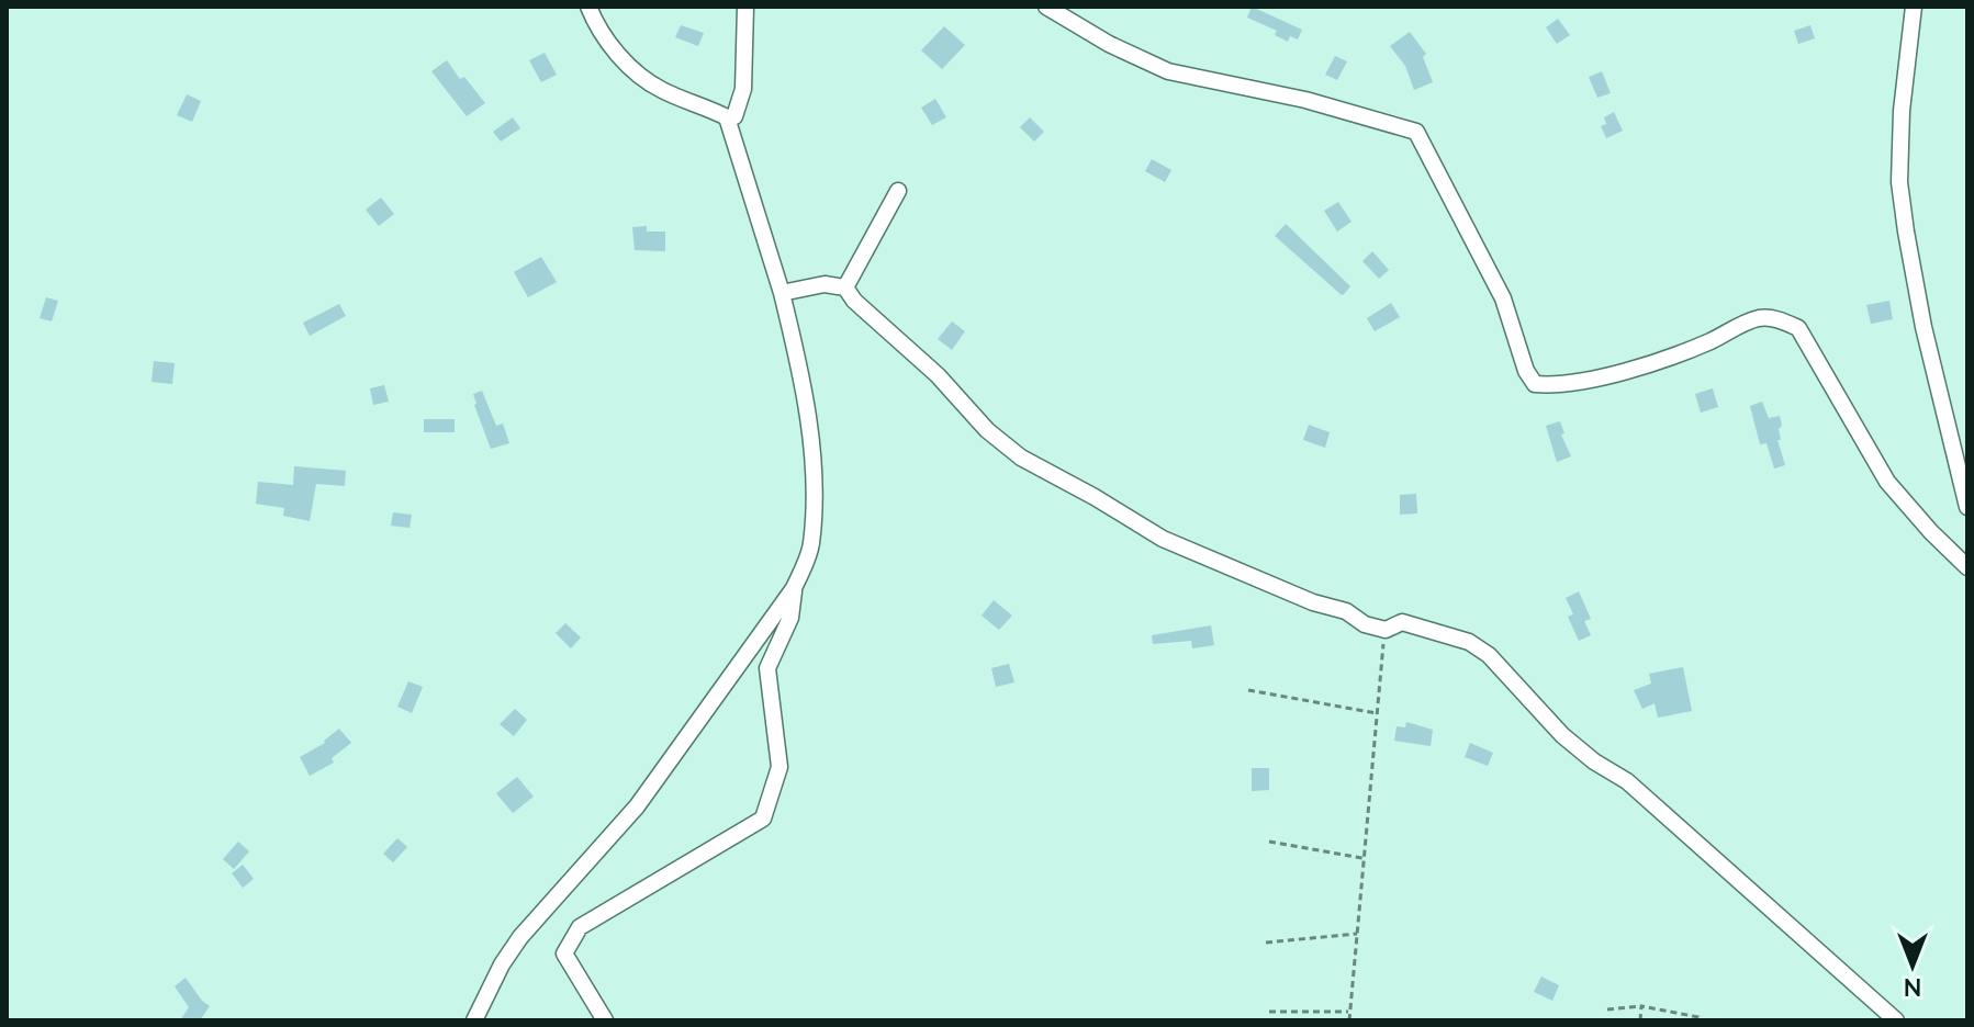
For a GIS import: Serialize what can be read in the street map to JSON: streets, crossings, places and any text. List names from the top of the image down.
{
  "north": "bottom"
}
